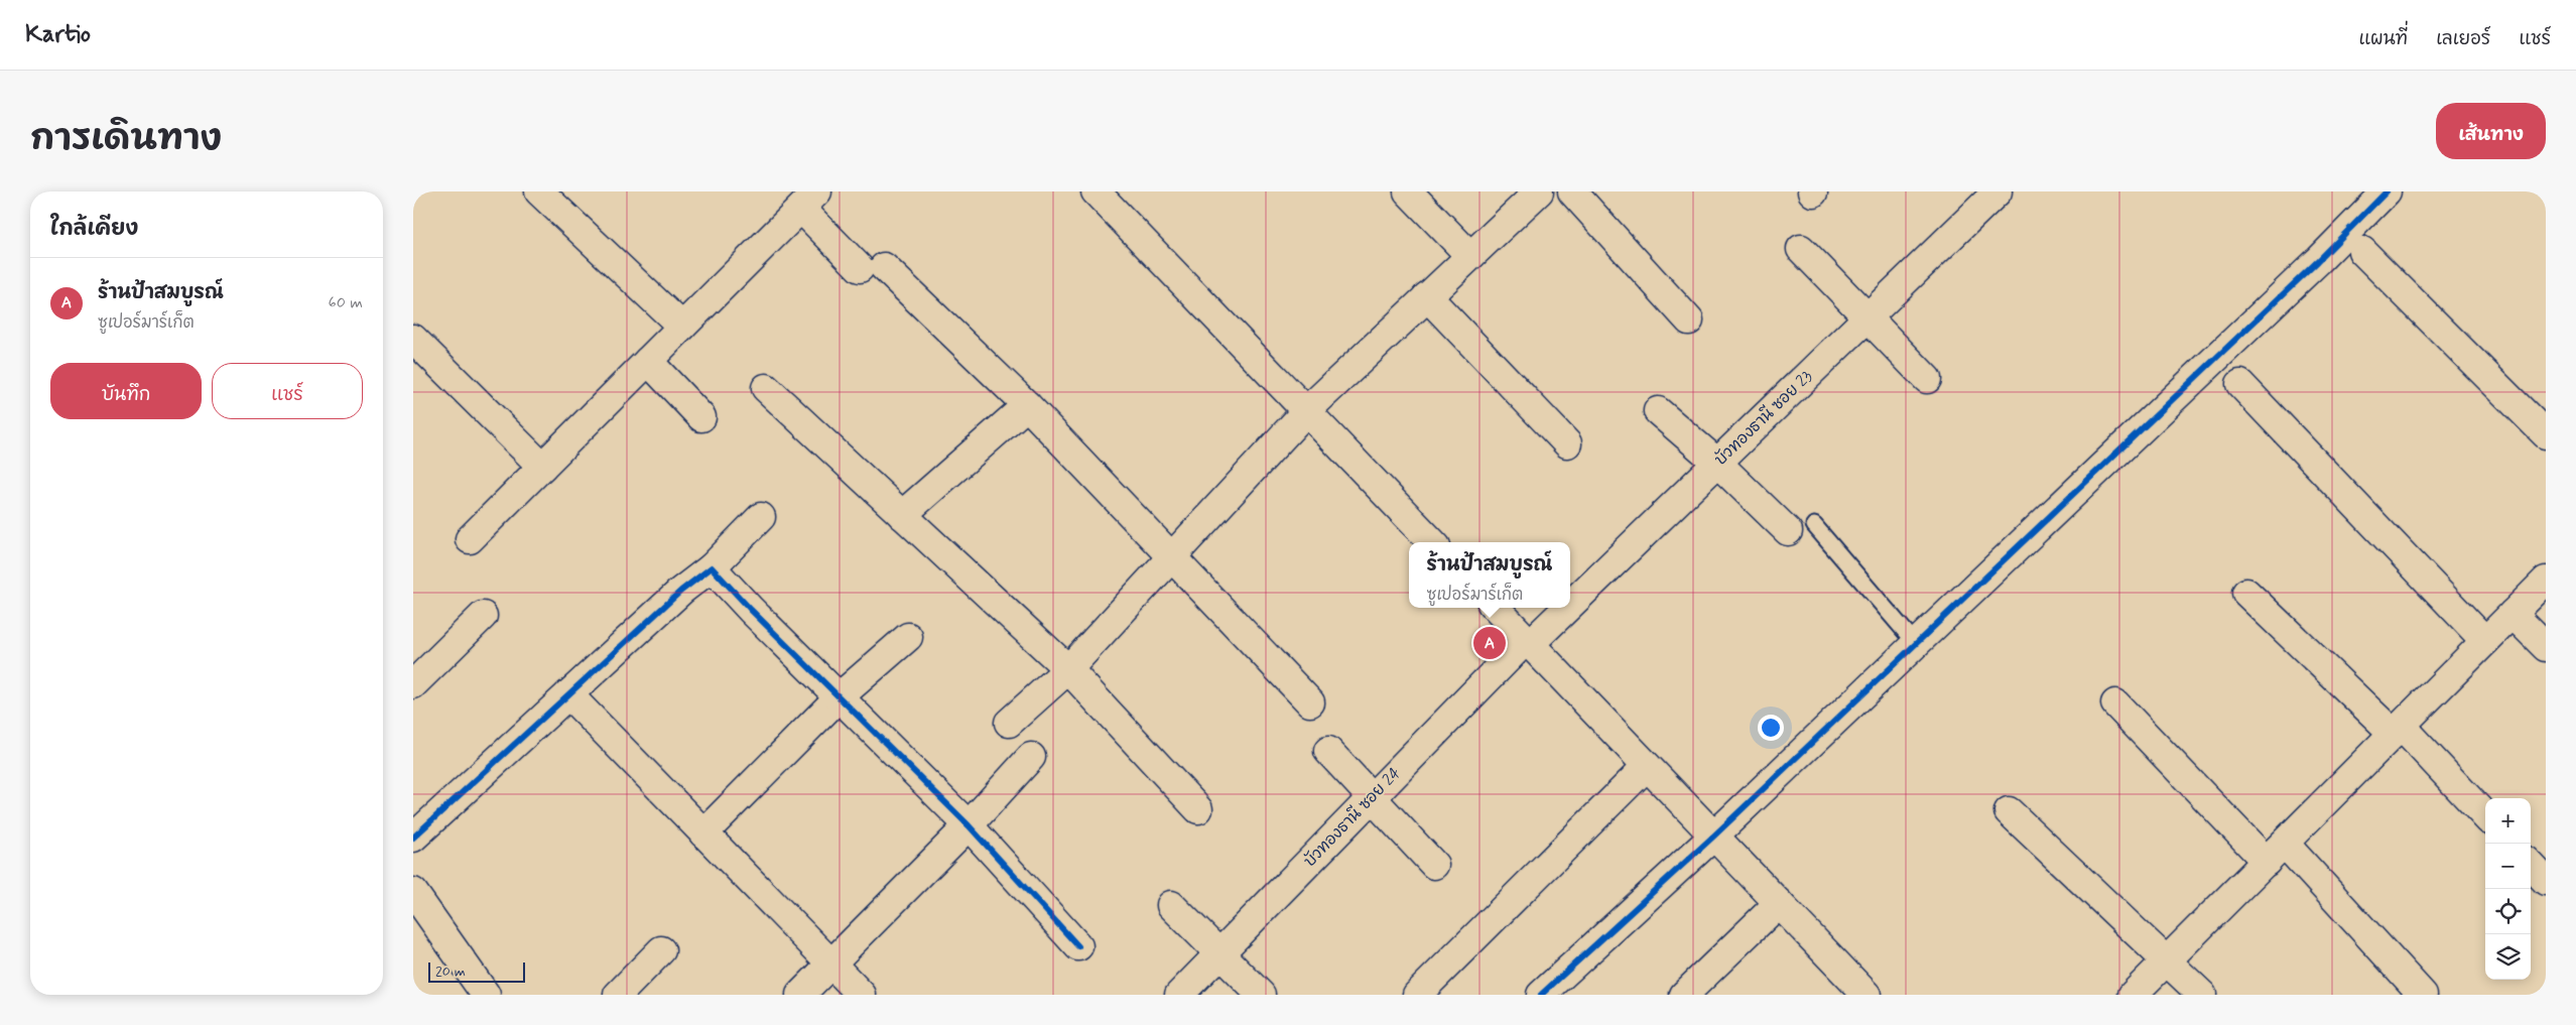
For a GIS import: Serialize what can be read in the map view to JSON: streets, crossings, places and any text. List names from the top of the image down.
{
  "streets": {
    "street": ["บัวทองธานี ซอย 23", "บัวทองธานี ซอย 24"]
  },
  "crossings": [
    ["บัวทองธานี ซอย 23", "บัวทองธานี ซอย 24"]
  ],
  "scale_bar": "20 m",
  "page": {
    "header": "Kartio",
    "nav": ["แผนที่", "เลเยอร์", "แชร์"],
    "title": "การเดินทาง",
    "buttons": [
      "เส้นทาง",
      ["บันทึก", "แชร์"]
    ],
    "heading": "ใกล้เคียง",
    "list": [
      {
        "mark": "A",
        "name": "ร้านป้าสมบูรณ์",
        "note": "ซูเปอร์มาร์เก็ต",
        "value": "60 m"
      }
    ],
    "popup": ["ร้านป้าสมบูรณ์", "ซูเปอร์มาร์เก็ต"],
    "pins": "A",
    "map_buttons": ["+", "−"],
    "scale": "20 m"
  }
}
